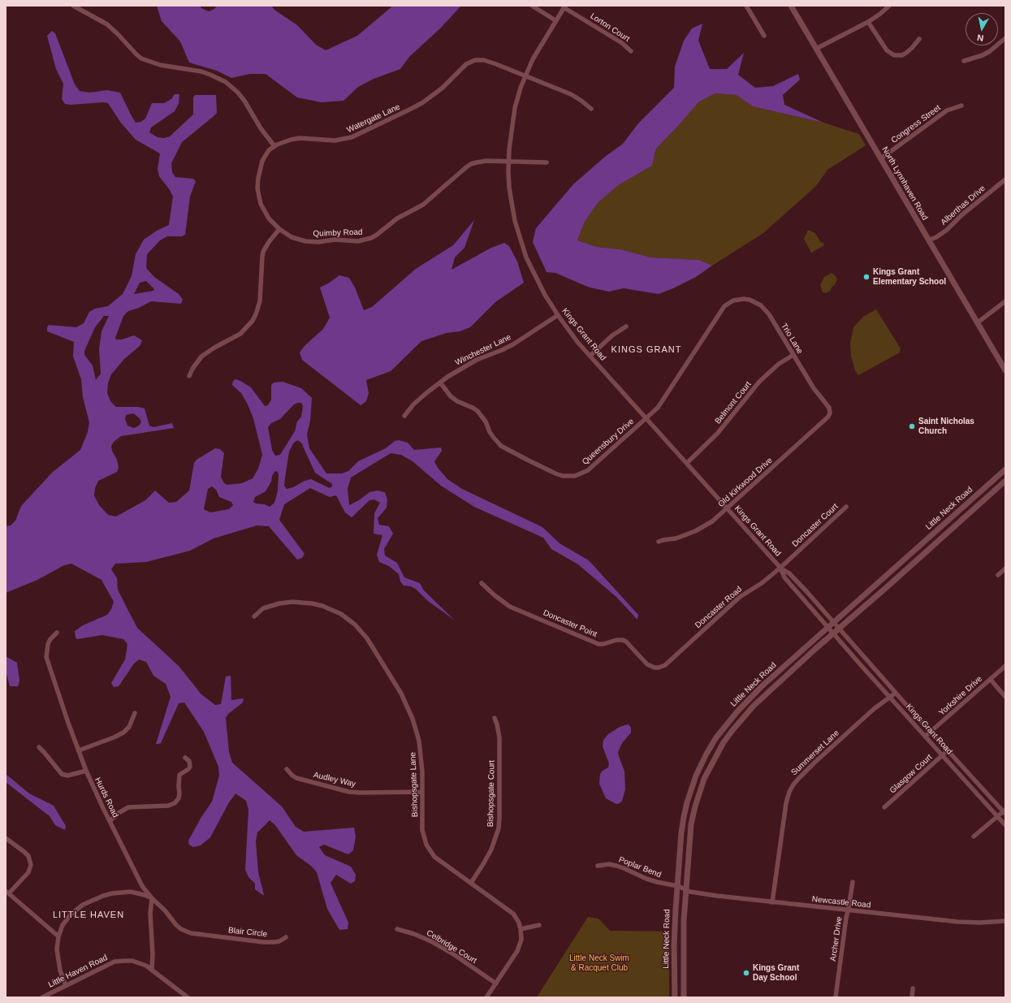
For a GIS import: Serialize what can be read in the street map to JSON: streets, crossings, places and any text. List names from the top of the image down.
{
  "streets": {
    "street": [
      "Lorton Court",
      "Watergate Lane",
      "Congress Street",
      "North Lynnhaven Road",
      "Alberthas Drive",
      "Quimby Road",
      "Kings Grant Road",
      "Trio Lane",
      "Winchester Lane",
      "Belmont Court",
      "Queensbury Drive",
      "Old Kirkwood Drive",
      "Little Neck Road",
      "Doncaster Court",
      "Doncaster Road",
      "Doncaster Point",
      "Yorkshire Drive",
      "Summerset Lane",
      "Glasgow Court",
      "Audley Way",
      "Bishopsgate Lane",
      "Bishopsgate Court",
      "Hurds Road",
      "Poplar Bend",
      "Newcastle Road",
      "Blair Circle",
      "Archer Drive",
      "Celbridge Court",
      "Little Haven Road"
    ]
  },
  "crossings": [
    ["Lorton Court", "Kings Grant Road"],
    ["Watergate Lane", "Quimby Road"],
    ["Watergate Lane", "Kings Grant Road"],
    ["Congress Street", "North Lynnhaven Road"],
    ["North Lynnhaven Road", "Alberthas Drive"],
    ["Quimby Road", "Kings Grant Road"],
    ["Kings Grant Road", "Winchester Lane"],
    ["Kings Grant Road", "Belmont Court"],
    ["Kings Grant Road", "Queensbury Drive"],
    ["Kings Grant Road", "Old Kirkwood Drive"],
    ["Kings Grant Road", "Little Neck Road"],
    ["Kings Grant Road", "Doncaster Court"],
    ["Kings Grant Road", "Doncaster Road"],
    ["Kings Grant Road", "Yorkshire Drive"],
    ["Kings Grant Road", "Summerset Lane"],
    ["Kings Grant Road", "Glasgow Court"],
    ["Trio Lane", "Belmont Court"],
    ["Trio Lane", "Queensbury Drive"],
    ["Trio Lane", "Old Kirkwood Drive"],
    ["Winchester Lane", "Queensbury Drive"],
    ["Little Neck Road", "Poplar Bend"],
    ["Little Neck Road", "Newcastle Road"],
    ["Doncaster Court", "Doncaster Road"],
    ["Doncaster Road", "Doncaster Point"],
    ["Summerset Lane", "Newcastle Road"],
    ["Audley Way", "Bishopsgate Lane"],
    ["Bishopsgate Lane", "Bishopsgate Court"],
    ["Bishopsgate Lane", "Celbridge Court"],
    ["Hurds Road", "Blair Circle"],
    ["Poplar Bend", "Newcastle Road"],
    ["Newcastle Road", "Archer Drive"]
  ],
  "districts": ["KINGS GRANT", "LITTLE HAVEN"],
  "parks": ["Little Neck Swim & Racquet Club"],
  "places": ["Kings Grant Elementary School", "Saint Nicholas Church", "Kings Grant Day School"],
  "north": "bottom"
}
